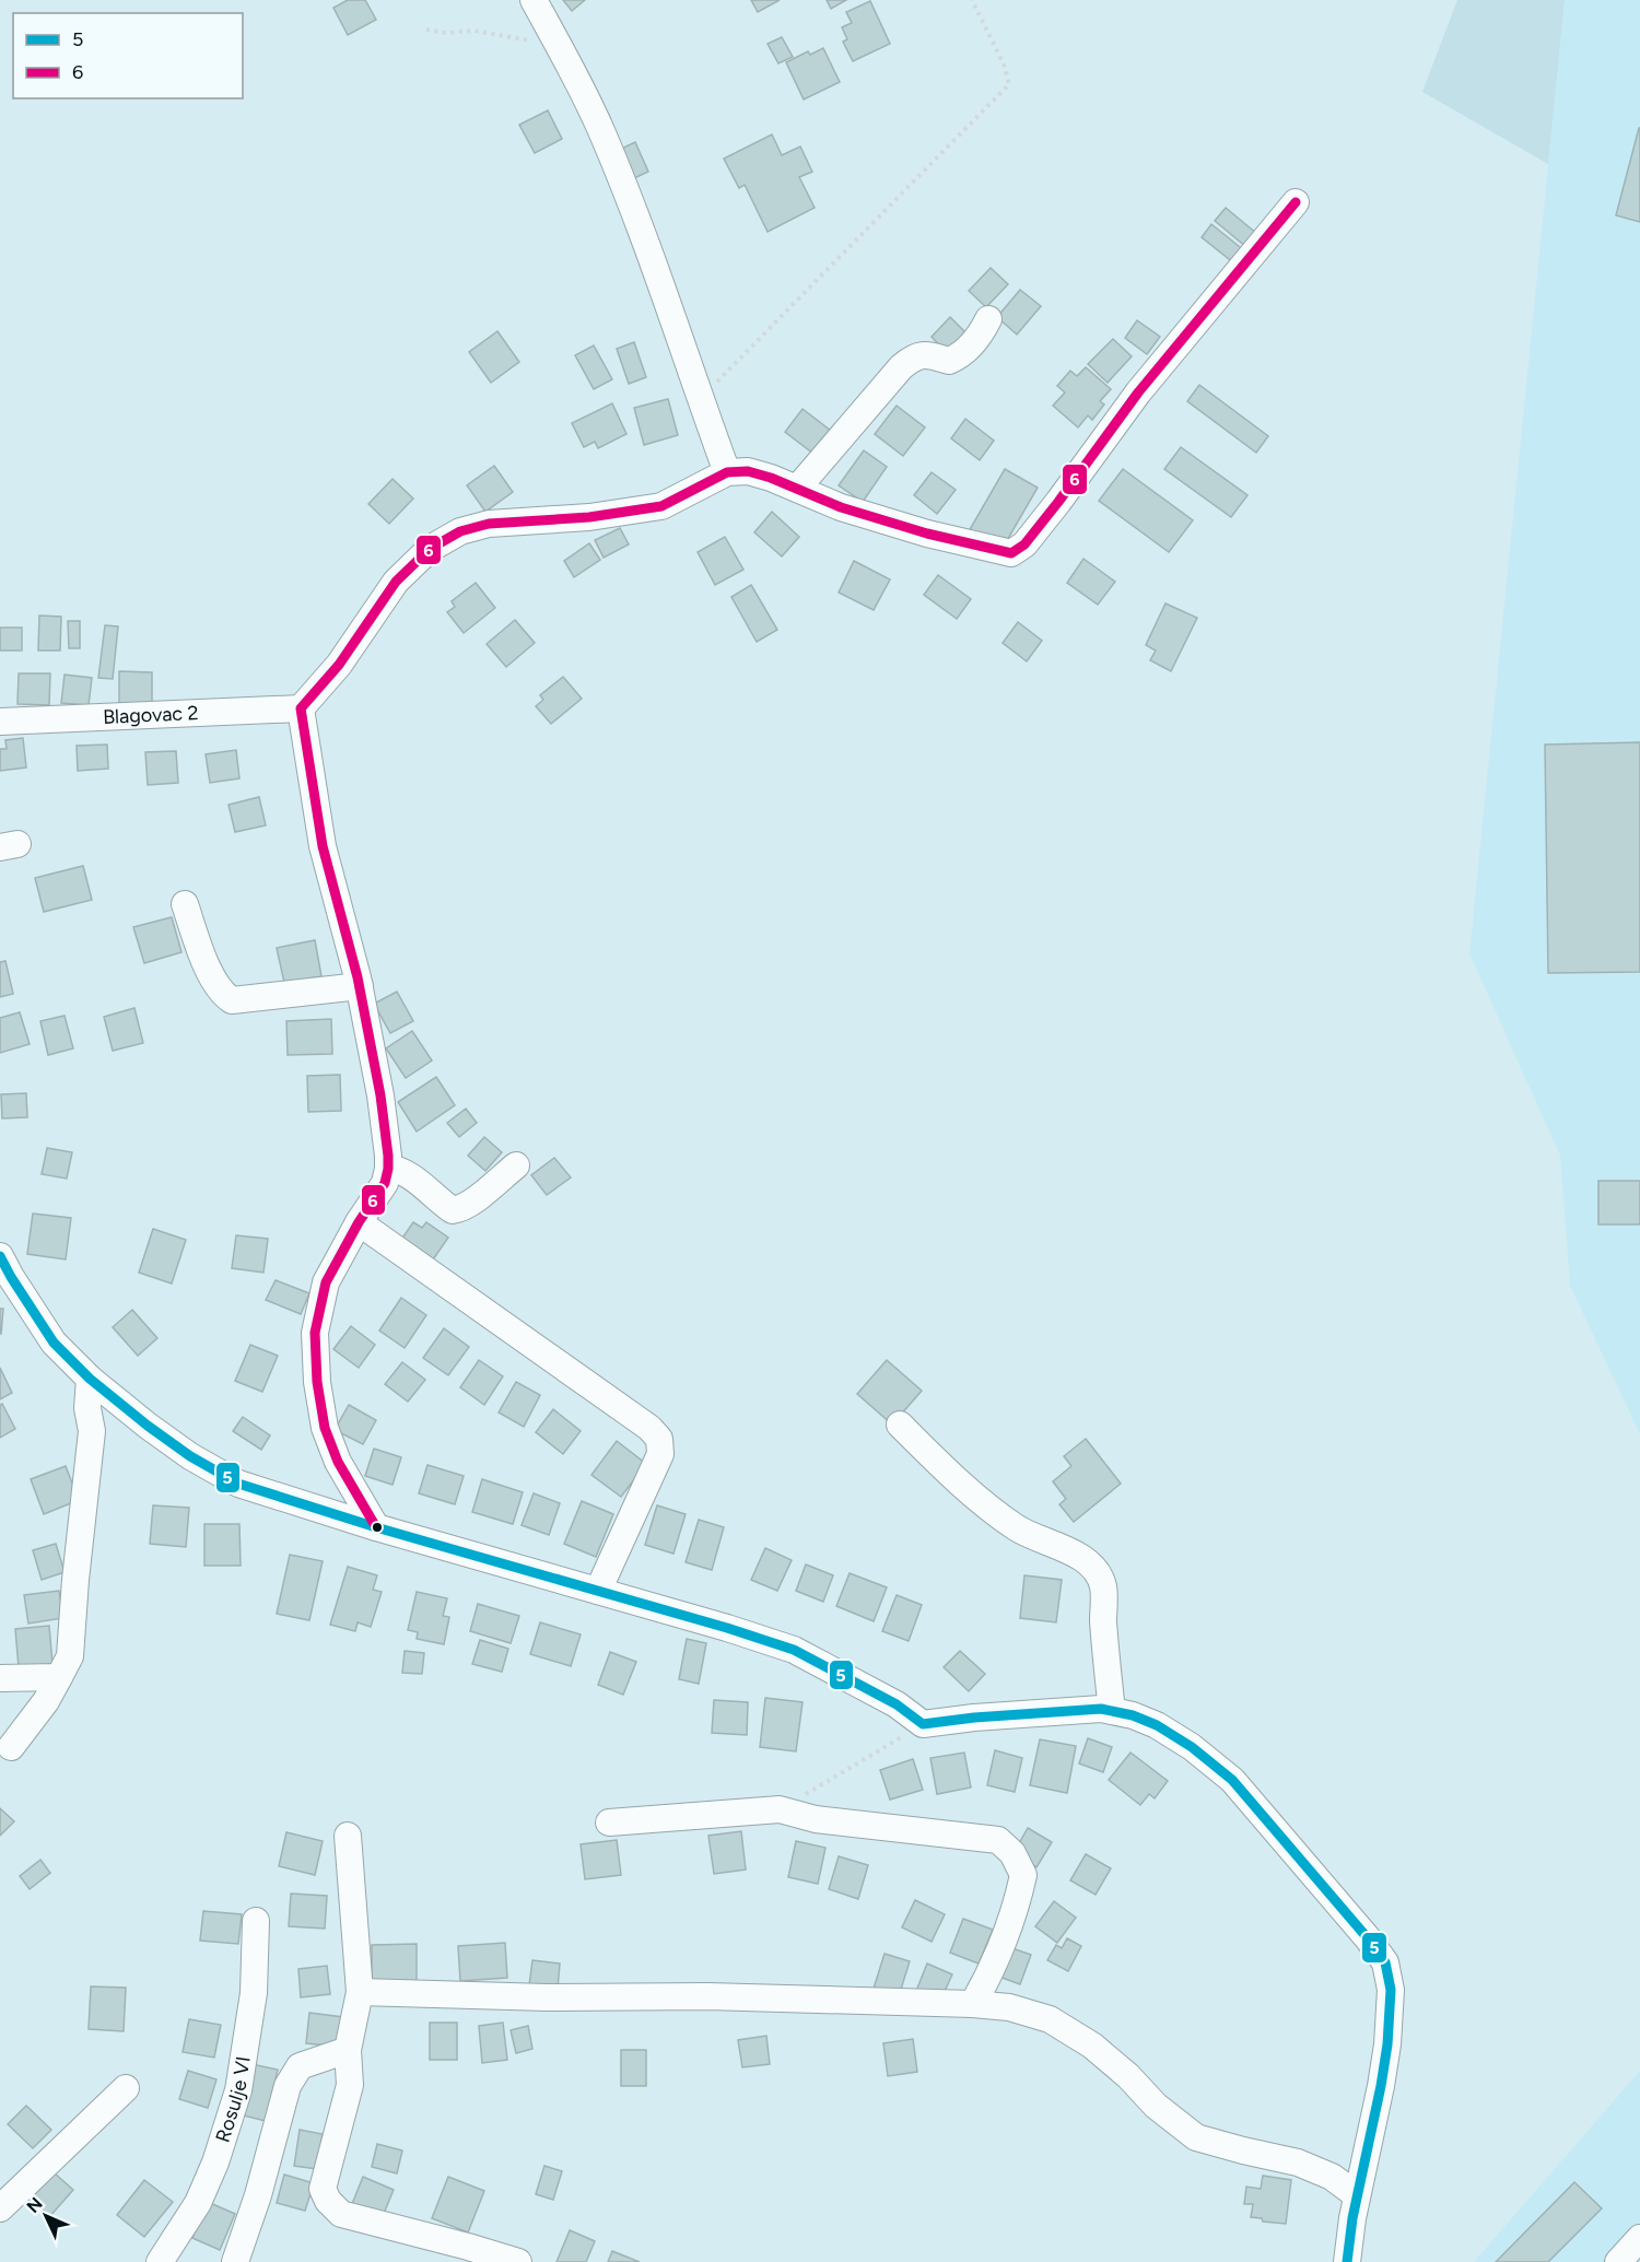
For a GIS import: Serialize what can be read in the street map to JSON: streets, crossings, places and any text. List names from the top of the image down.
{
  "streets": {
    "street": ["Blagovac 2", "Rosulje VI"]
  },
  "lines": ["transit line 6", "transit line 5"],
  "legend": ["5", "6"],
  "north": "top left"
}
